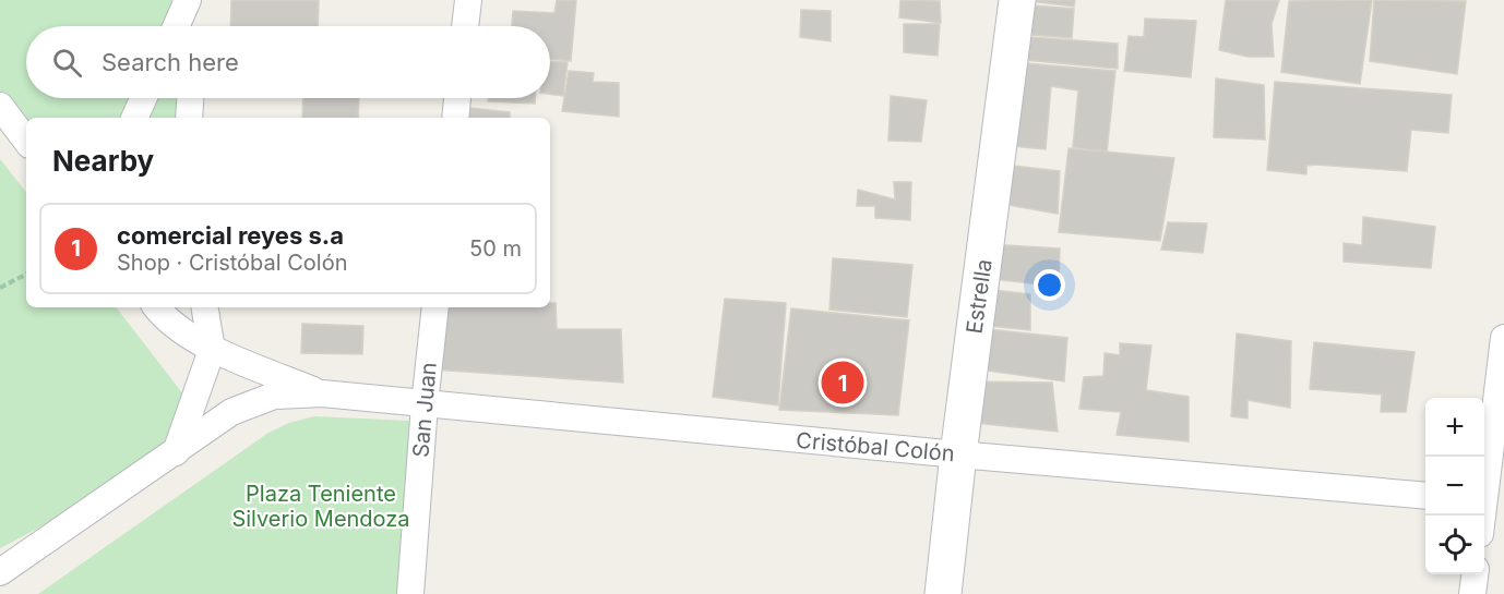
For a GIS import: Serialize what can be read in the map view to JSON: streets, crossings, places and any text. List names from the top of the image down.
{
  "streets": {
    "main road": ["Estrella"],
    "street": ["San Juan", "Cristóbal Colón"]
  },
  "crossings": [
    ["Estrella", "Cristóbal Colón"],
    ["San Juan", "Cristóbal Colón"]
  ],
  "parks": ["Plaza Teniente Silverio Mendoza"],
  "page": {
    "search": "Search here",
    "heading": "Nearby",
    "list": [
      {
        "mark": "1",
        "name": "comercial reyes s.a",
        "note": "Shop · Cristóbal Colón",
        "value": "50 m"
      }
    ],
    "pins": "1",
    "map_buttons": ["+", "−"]
  }
}
